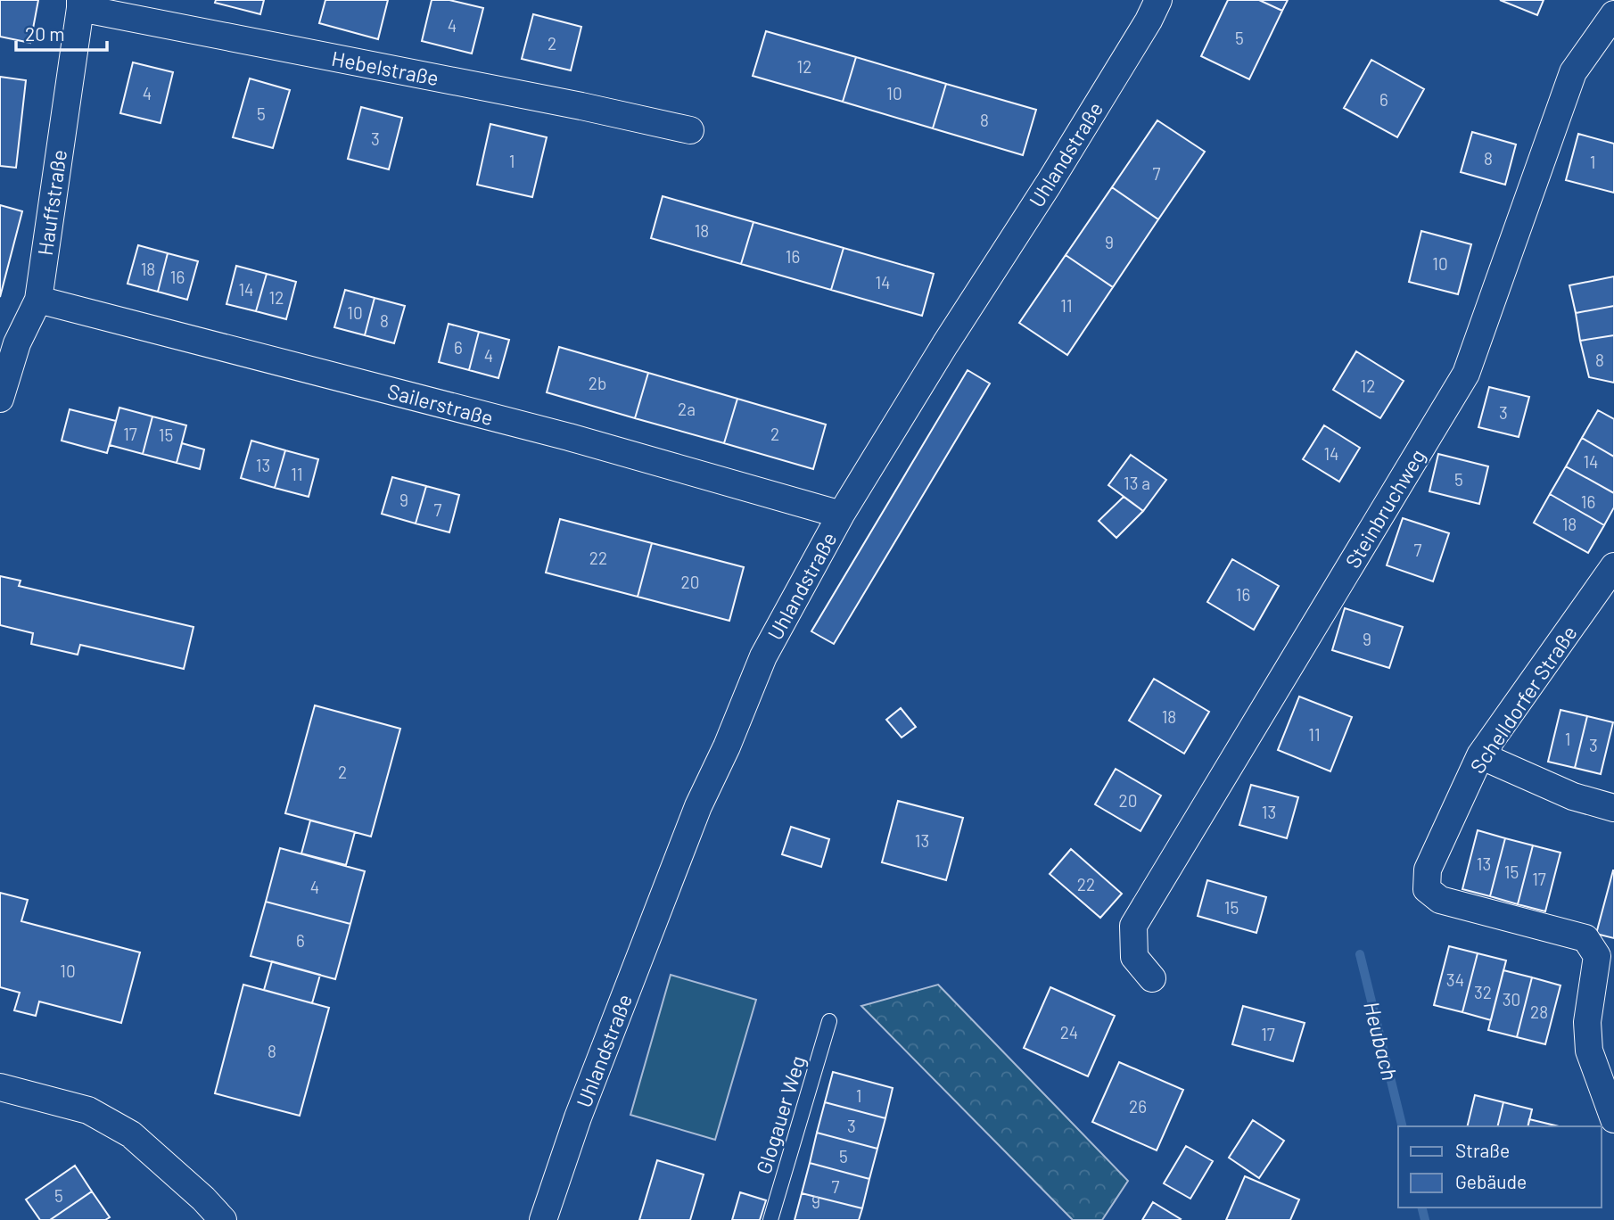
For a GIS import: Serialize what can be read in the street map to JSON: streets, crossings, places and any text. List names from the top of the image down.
{
  "streets": {
    "street": [
      "Hebelstraße",
      "Uhlandstraße",
      "Hauffstraße",
      "Sailerstraße",
      "Steinbruchweg",
      "Schelldorfer Straße"
    ],
    "lane": ["Glogauer Weg"]
  },
  "crossings": [
    ["Hebelstraße", "Hauffstraße"],
    ["Uhlandstraße", "Sailerstraße"],
    ["Hauffstraße", "Sailerstraße"]
  ],
  "water": ["Heubach"],
  "house_numbers": [
    "4",
    "5",
    "2",
    "12",
    "4",
    "10",
    "6",
    "5",
    "8",
    "3",
    "8",
    "1",
    "1",
    "7",
    "18",
    "9",
    "16",
    "10",
    "18",
    "16",
    "14",
    "14",
    "12",
    "11",
    "10",
    "8",
    "6",
    "4",
    "8",
    "2b",
    "12",
    "2a",
    "3",
    "17",
    "2",
    "15",
    "14",
    "14",
    "13",
    "11",
    "5",
    "13 a",
    "9",
    "16",
    "7",
    "18",
    "7",
    "22",
    "20",
    "16",
    "9",
    "18",
    "11",
    "1",
    "3",
    "2",
    "20",
    "13",
    "13",
    "13",
    "15",
    "17",
    "22",
    "4",
    "15",
    "6",
    "10",
    "34",
    "32",
    "30",
    "28",
    "24",
    "17",
    "8",
    "1",
    "26",
    "3",
    "5",
    "7",
    "5",
    "9"
  ],
  "legend": ["Straße", "Gebäude"],
  "scale_bar": "20 m"
}
